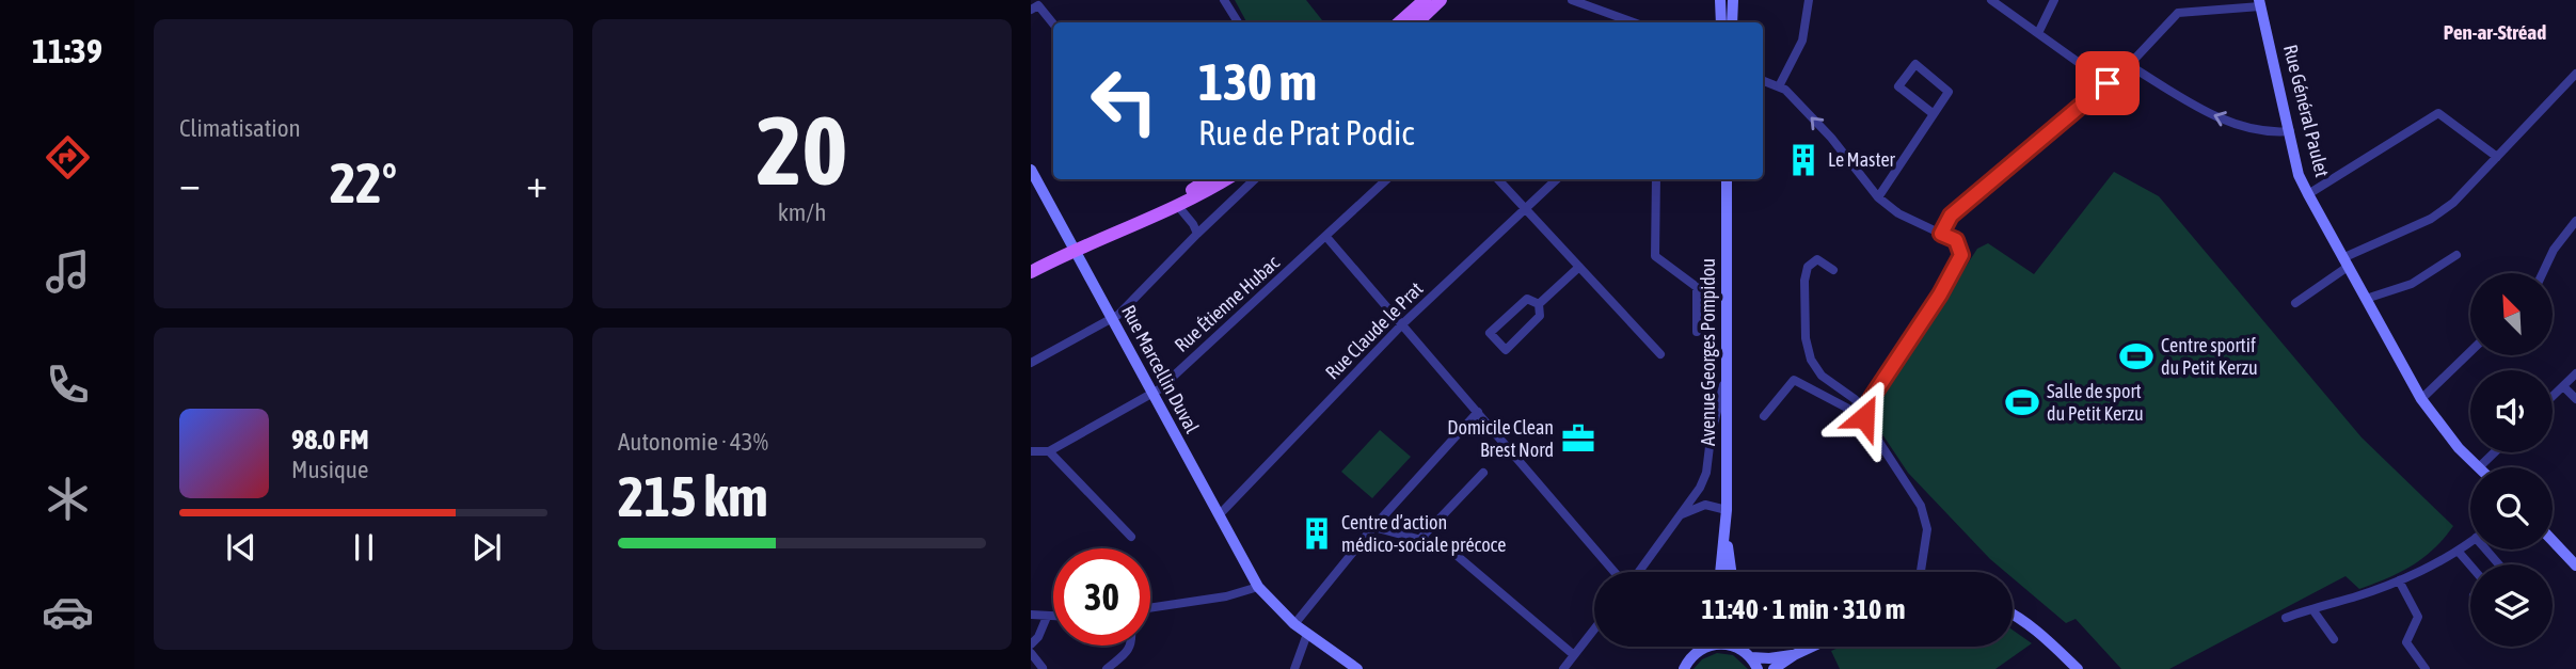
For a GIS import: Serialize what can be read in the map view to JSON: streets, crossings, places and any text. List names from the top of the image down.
{
  "streets": {
    "main road": ["Rue Général Paulet", "Avenue Georges Pompidou", "Rue Marcellin Duval"],
    "street": ["Rue Étienne Hubac", "Rue Claude le Prat"]
  },
  "crossings": [
    ["Rue Étienne Hubac", "Rue Marcellin Duval"],
    ["Rue Claude le Prat", "Rue Marcellin Duval"]
  ],
  "districts": ["Pen-ar-Stréad"],
  "places": {
    "building": ["Le Master", "Centre d’action médico-sociale précoce"],
    "sports": ["Centre sportif du Petit Kerzu", "Salle de sport du Petit Kerzu"],
    "office": ["Domicile Clean Brest Nord"]
  },
  "north": "top left",
  "page": {
    "tabs": "11:39",
    "tile": [
      "Climatisation",
      ["20", "km/h"],
      ["Autonomie · 43%", "215 km"]
    ],
    "turn": ["130 m", "Rue de Prat Podic"],
    "heat": ["−", "22°", "+"],
    "song": ["98.0 FM", "Musique"],
    "limit": "30",
    "trip": "11:40 · 1 min · 310 m"
  }
}
